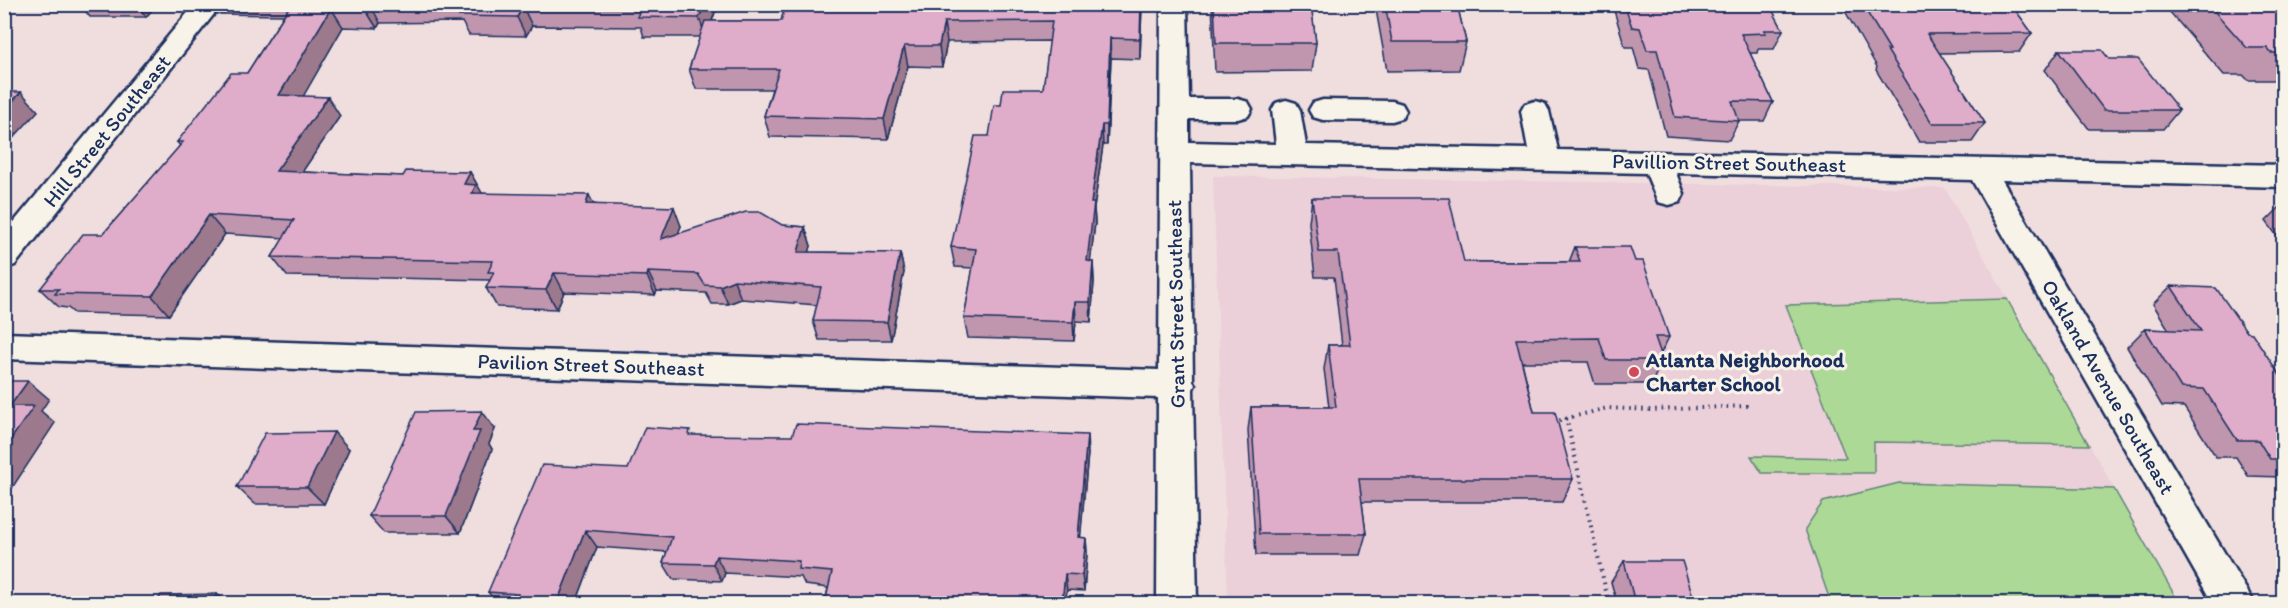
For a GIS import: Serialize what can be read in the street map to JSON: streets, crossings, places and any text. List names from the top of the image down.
{
  "streets": {
    "street": [
      "Hill Street Southeast",
      "Pavillion Street Southeast",
      "Grant Street Southeast",
      "Pavilion Street Southeast",
      "Oakland Avenue Southeast"
    ]
  },
  "crossings": [
    ["Pavillion Street Southeast", "Grant Street Southeast"],
    ["Pavillion Street Southeast", "Oakland Avenue Southeast"],
    ["Grant Street Southeast", "Pavilion Street Southeast"]
  ],
  "places": ["Atlanta Neighborhood Charter School"]
}
